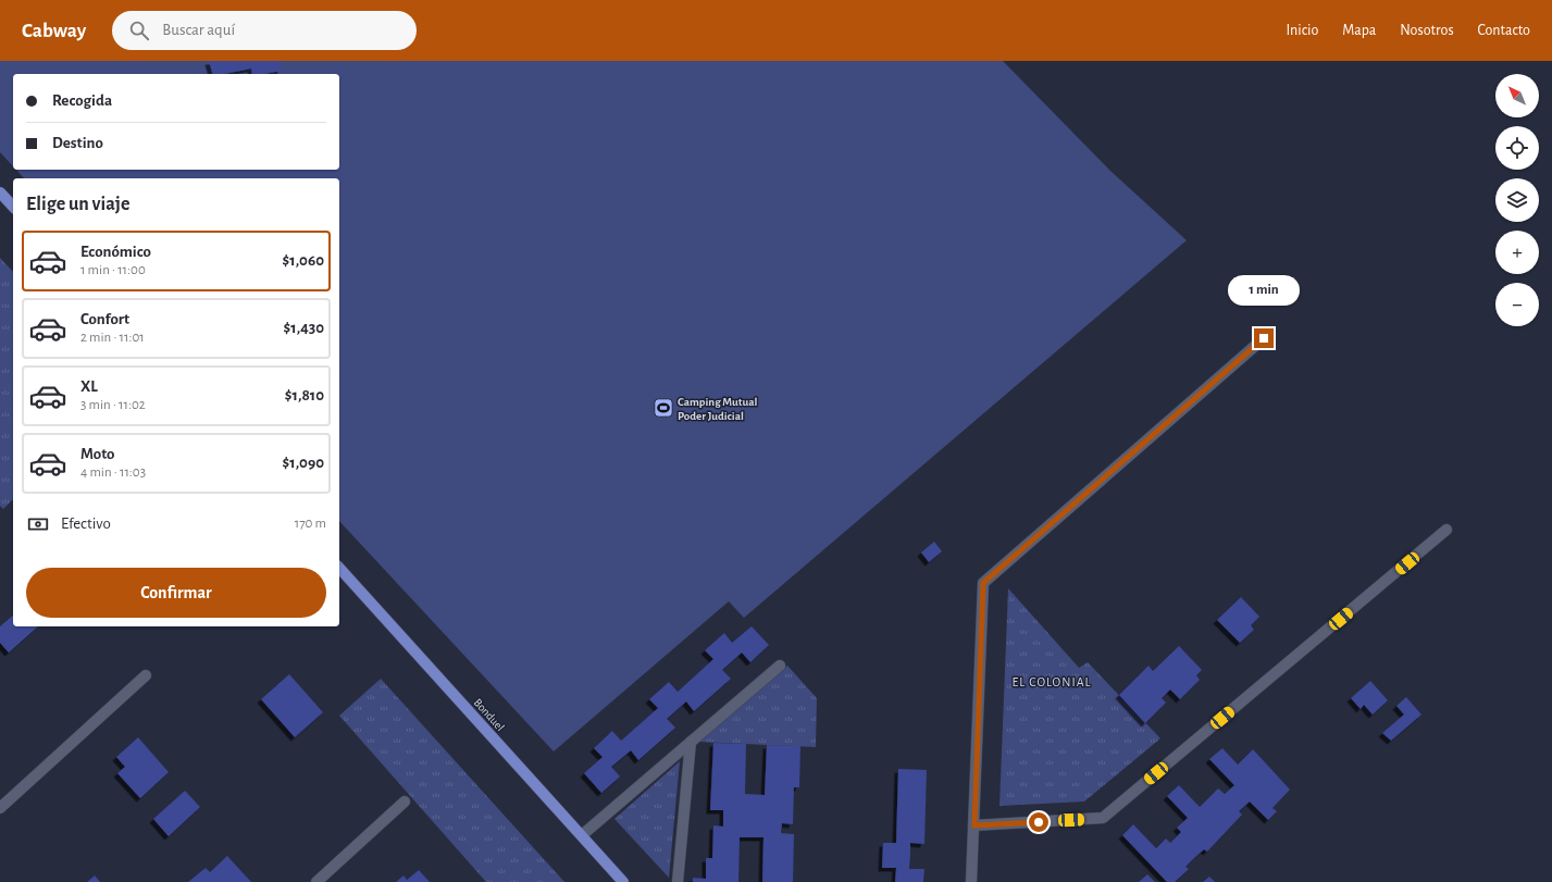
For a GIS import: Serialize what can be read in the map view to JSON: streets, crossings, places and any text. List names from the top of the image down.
{
  "streets": {
    "main road": ["Bonduel"]
  },
  "districts": ["EL COLONIAL"],
  "places": {
    "sports": ["Camping Mutual Poder Judicial"]
  },
  "north": "top left",
  "page": {
    "header": "Cabway",
    "search": "Buscar aquí",
    "nav": [
      "Inicio",
      "Mapa",
      "Nosotros",
      "Contacto"
    ],
    "map_buttons": ["+", "−"],
    "banner": ["Recogida", "Destino"],
    "heading": "Elige un viaje",
    "list": [
      {
        "name": "Económico",
        "note": "1 min · 11:00",
        "value": "$1,060"
      },
      {
        "name": "Confort",
        "note": "2 min · 11:01",
        "value": "$1,430"
      },
      {
        "name": "XL",
        "note": "3 min · 11:02",
        "value": "$1,810"
      },
      {
        "name": "Moto",
        "note": "4 min · 11:03",
        "value": "$1,090"
      }
    ],
    "bubble": "1 min",
    "pay": ["Efectivo", "170 m"],
    "buttons": "Confirmar"
  }
}
